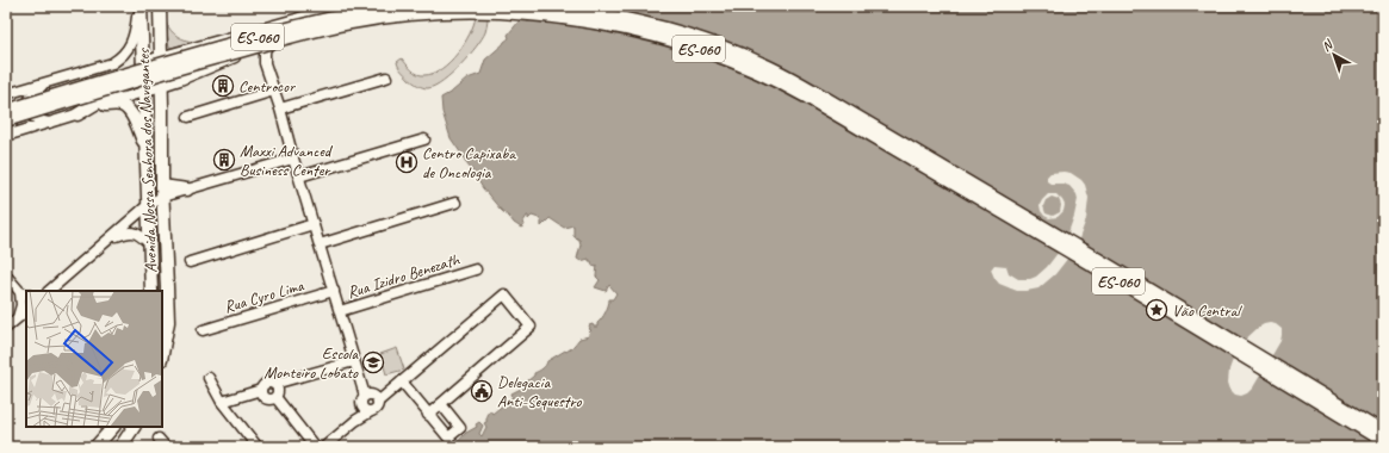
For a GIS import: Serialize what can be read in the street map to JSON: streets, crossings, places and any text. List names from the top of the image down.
{
  "streets": {
    "main road": ["ES-060", "Avenida Nossa Senhora dos Navegantes"],
    "street": ["Rua Izidro Benezath", "Rua Cyro Lima"]
  },
  "places": {
    "building": ["Centrocor", "Maxxi Advanced Business Center"],
    "hospital": ["Centro Capixaba de Oncologia"],
    "place": ["Vão Central"],
    "school or university": ["Escola Monteiro Lobato"],
    "public building": ["Delegacia Anti-Sequestro"]
  },
  "north": "top left"
}
